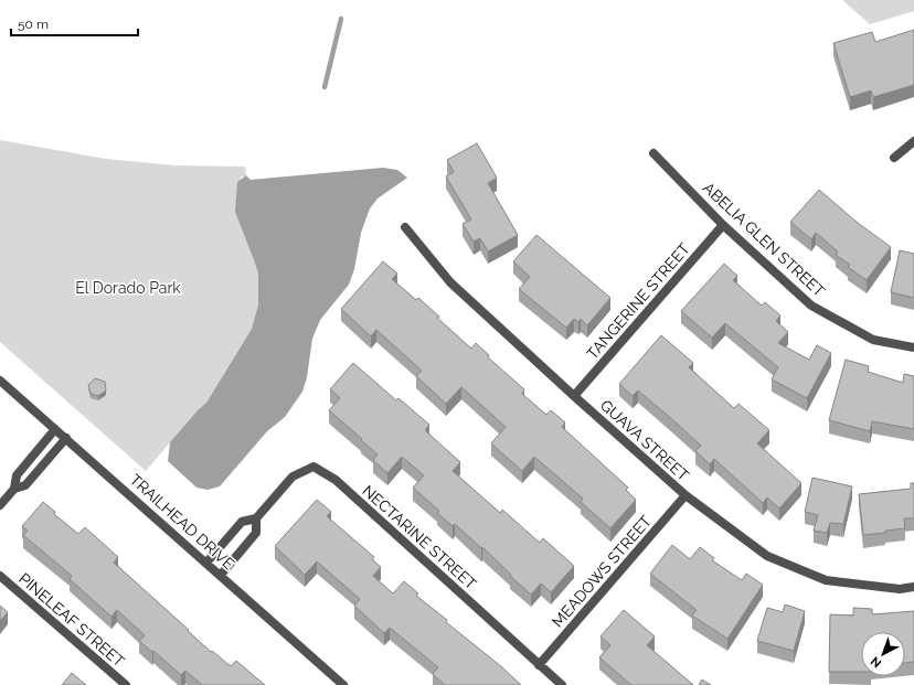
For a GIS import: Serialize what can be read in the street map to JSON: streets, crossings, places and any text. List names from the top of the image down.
{
  "streets": {
    "street": [
      "ABELIA GLEN STREET",
      "TANGERINE STREET",
      "GUAVA STREET",
      "TRAILHEAD DRIVE",
      "NECTARINE STREET",
      "MEADOWS STREET",
      "PINELEAF STREET"
    ]
  },
  "crossings": [
    ["ABELIA GLEN STREET", "TANGERINE STREET"],
    ["TANGERINE STREET", "GUAVA STREET"],
    ["GUAVA STREET", "MEADOWS STREET"],
    ["TRAILHEAD DRIVE", "NECTARINE STREET"],
    ["NECTARINE STREET", "MEADOWS STREET"]
  ],
  "parks": ["El Dorado Park"],
  "scale_bar": "50 m",
  "north": "bottom left"
}
